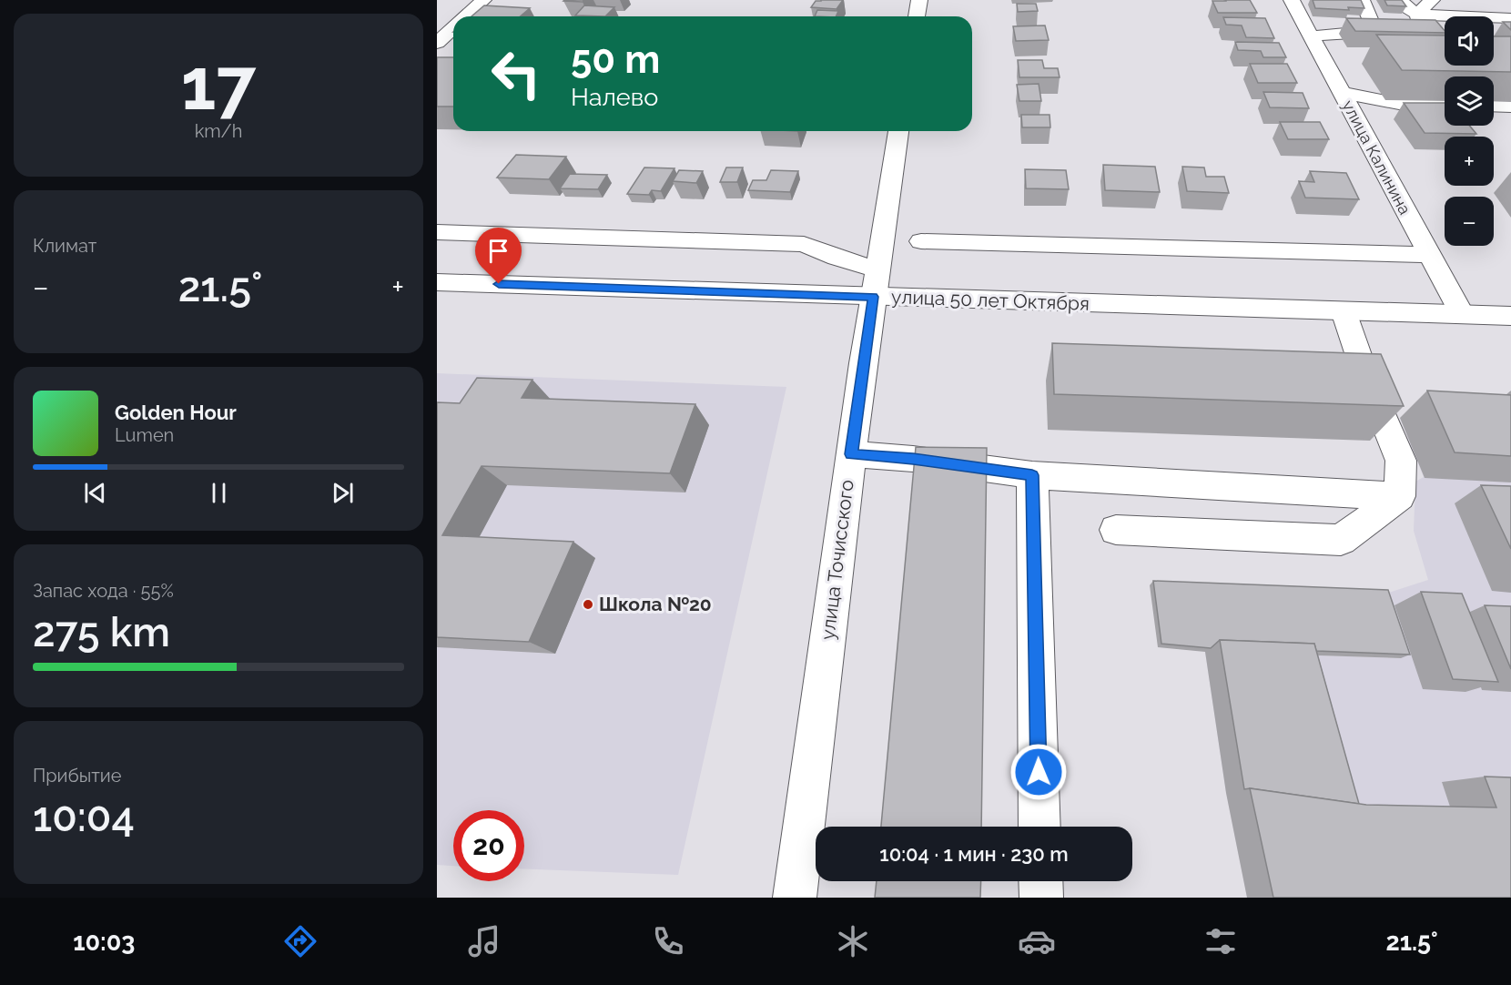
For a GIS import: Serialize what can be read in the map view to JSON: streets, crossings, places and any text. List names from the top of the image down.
{
  "streets": {
    "street": ["улица Калинина", "улица 50 лет Октября", "улица Точисского"]
  },
  "crossings": [
    ["улица Калинина", "улица 50 лет Октября"],
    ["улица 50 лет Октября", "улица Точисского"]
  ],
  "places": ["Школа №20"],
  "page": {
    "tile": [
      ["17", "km/h"],
      "Климат",
      ["Запас хода · 55%", "275 km"],
      ["Прибытие", "10:04"]
    ],
    "map_buttons": ["+", "−"],
    "turn": ["50 m", "Налево"],
    "heat": ["−", "21.5°", "+"],
    "song": ["Golden Hour", "Lumen"],
    "limit": "20",
    "trip": "10:04 · 1 мин · 230 m",
    "tabs": ["10:03", "21.5°"]
  }
}
